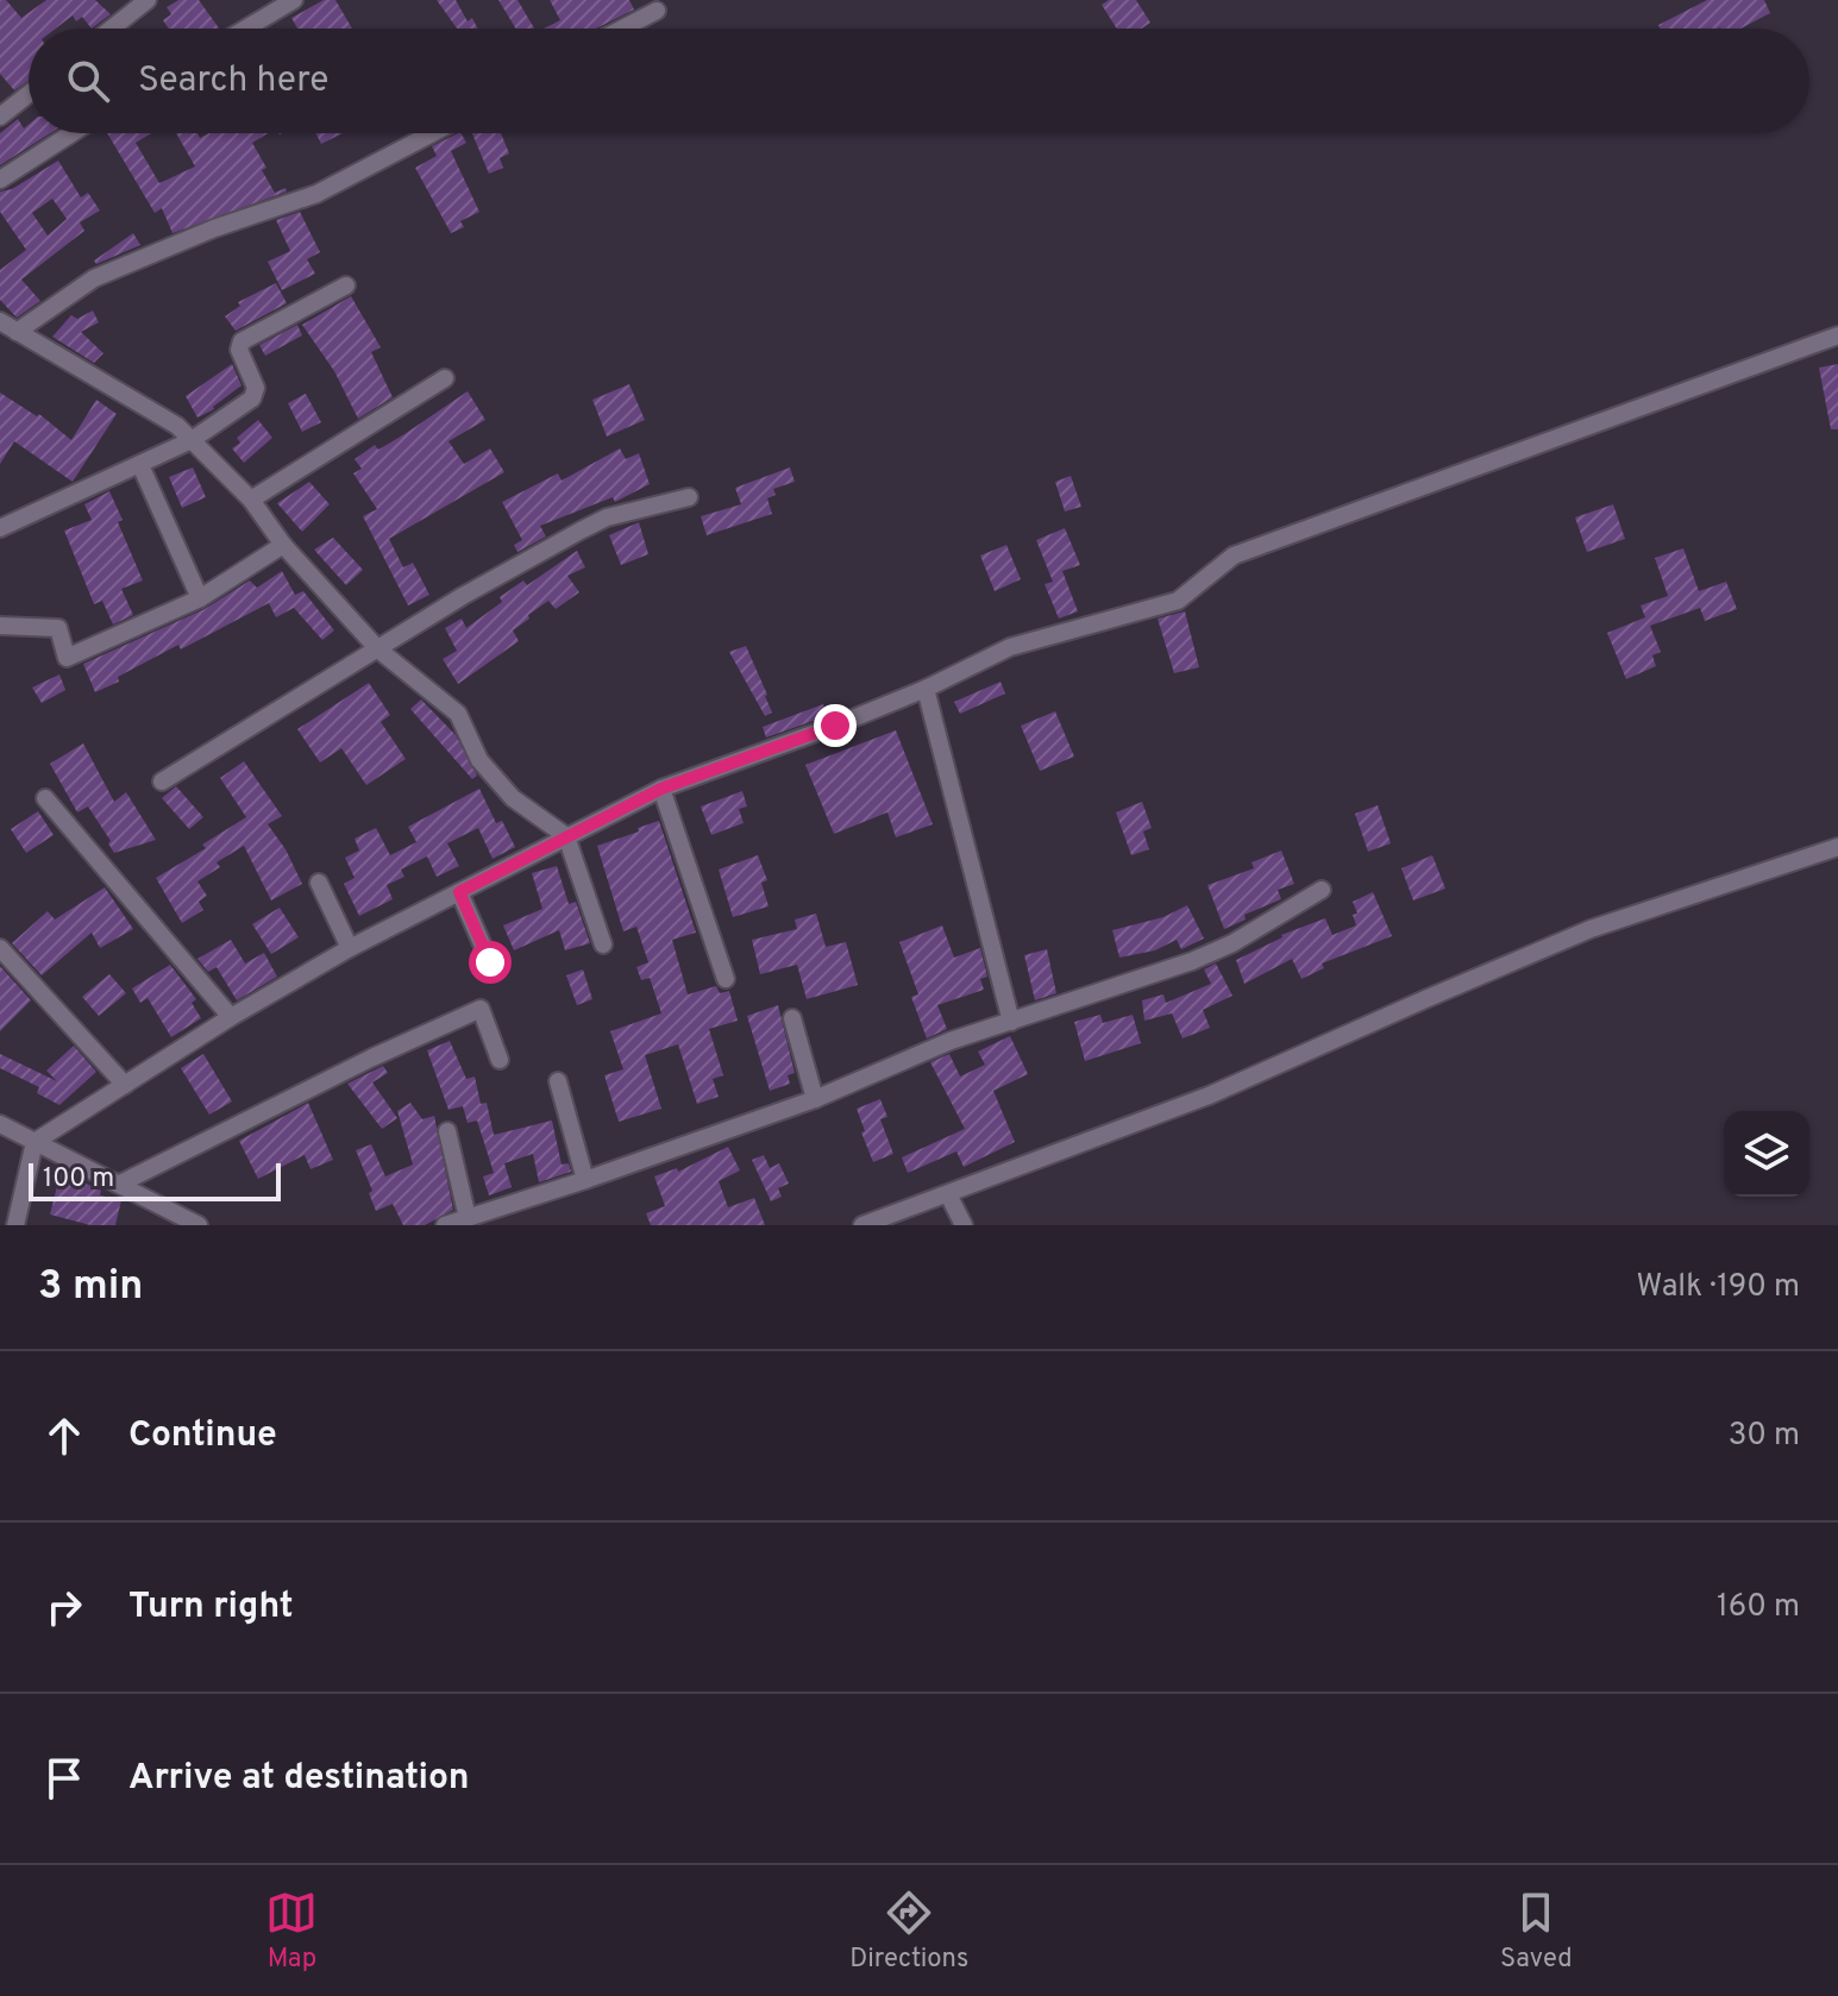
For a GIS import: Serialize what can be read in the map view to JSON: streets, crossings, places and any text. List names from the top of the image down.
{
  "scale_bar": "100 m",
  "page": {
    "search": "Search here",
    "scale": "100 m",
    "heading": ["3 min", "Walk · 190 m"],
    "list": [
      ["Continue", "30 m"],
      ["Turn right", "160 m"],
      "Arrive at destination"
    ],
    "nav": ["Map", "Directions", "Saved"]
  }
}
